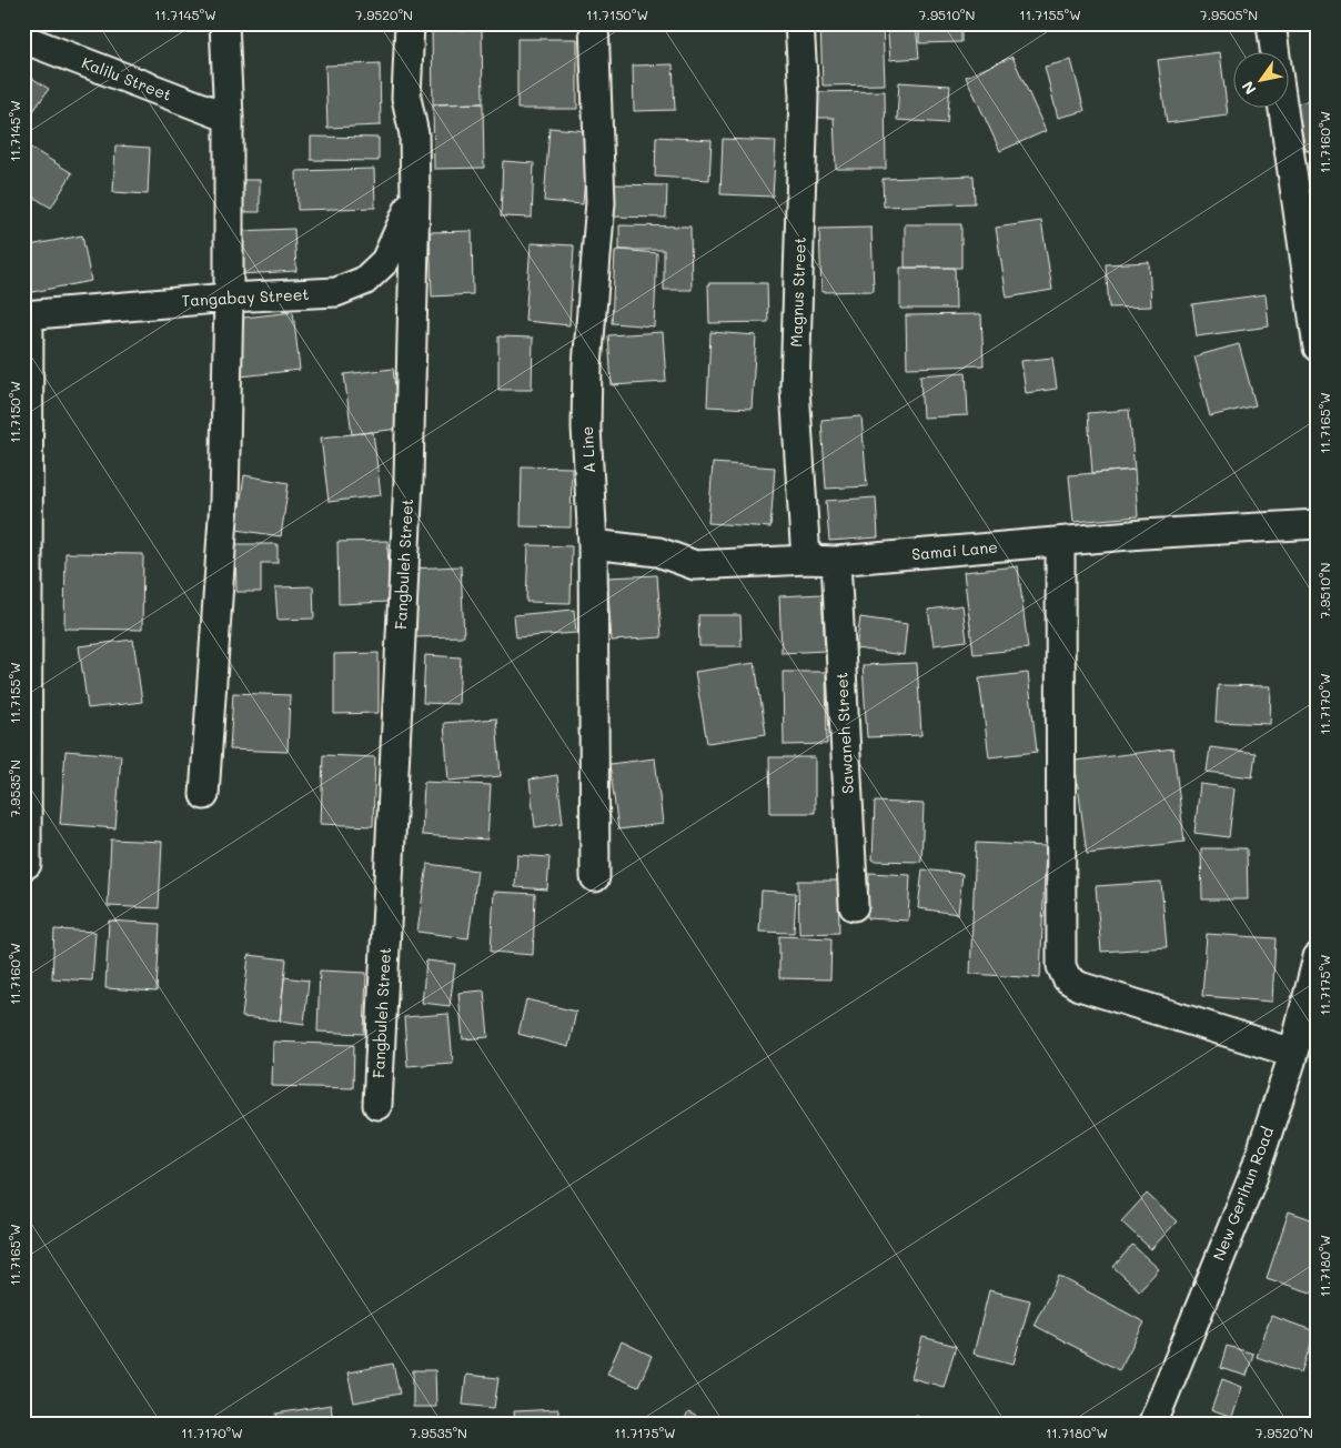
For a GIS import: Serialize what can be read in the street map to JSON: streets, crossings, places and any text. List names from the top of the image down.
{
  "streets": {
    "street": [
      "Kalilu Street",
      "Magnus Street",
      "Tangabay Street",
      "A Line",
      "Samai Lane",
      "Fangbuleh Street",
      "Sawaneh Street",
      "New Gerihun Road"
    ]
  },
  "crossings": [
    ["Magnus Street", "Samai Lane"],
    ["Tangabay Street", "Fangbuleh Street"],
    ["A Line", "Samai Lane"],
    ["Samai Lane", "Sawaneh Street"]
  ],
  "north": "bottom left",
  "coordinates": [
    "11.7145°W",
    "7.9520°N",
    "11.7150°W",
    "7.9510°N",
    "11.7155°W",
    "7.9505°N",
    "11.7160°W",
    "11.7165°W",
    "11.7170°W",
    "7.9535°N",
    "11.7175°W",
    "11.7180°W"
  ]
}
